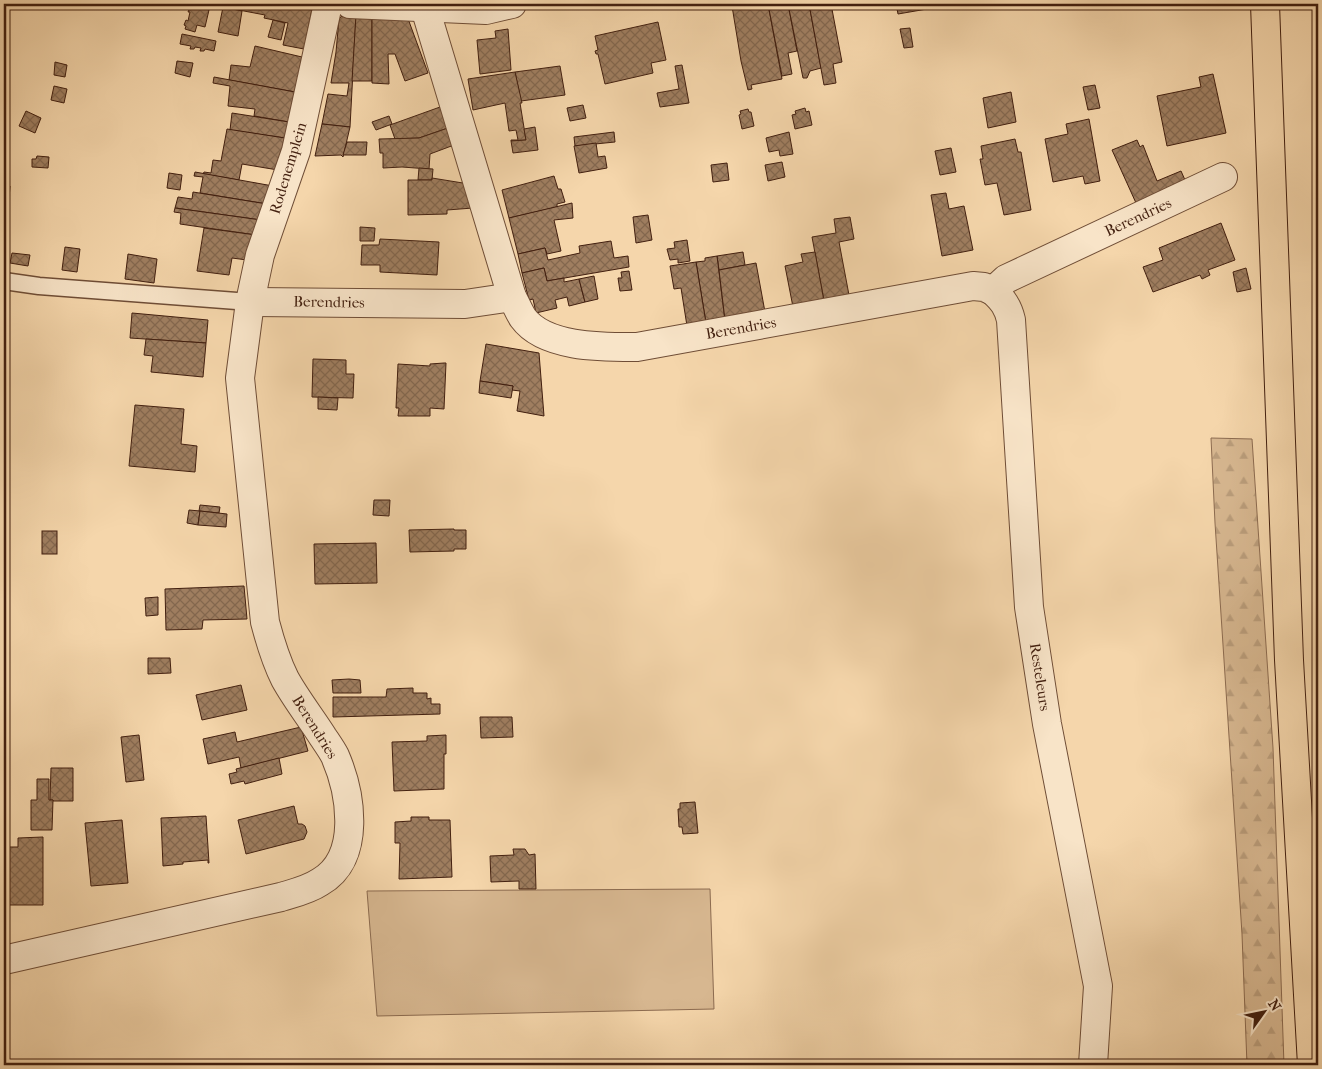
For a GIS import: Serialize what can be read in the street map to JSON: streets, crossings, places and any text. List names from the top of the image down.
{
  "streets": {
    "street": ["Rodenemplein", "Berendries", "Resteleurs"]
  },
  "crossings": [
    ["Rodenemplein", "Berendries"],
    ["Berendries", "Resteleurs"]
  ],
  "north": "top right"
}
